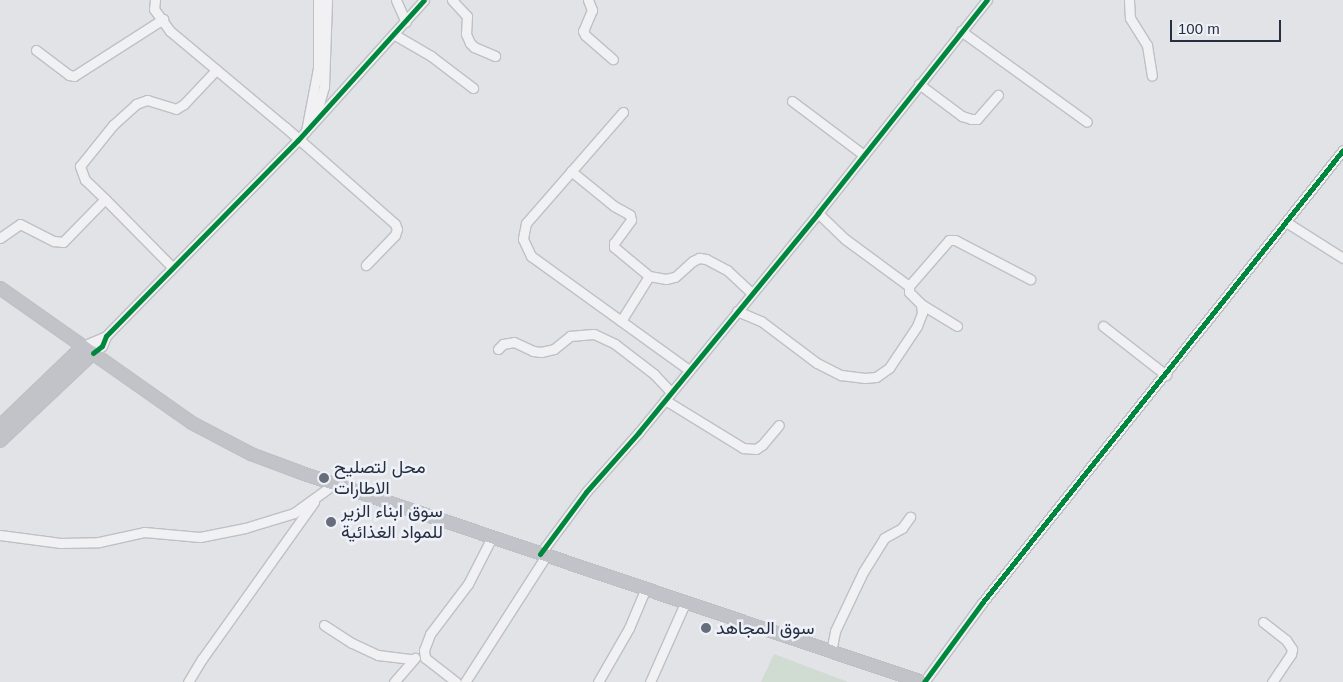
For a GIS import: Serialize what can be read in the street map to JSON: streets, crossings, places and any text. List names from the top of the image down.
{
  "places": ["محل لتصليح الاطارات", "سوق ابناء الزير للمواد الغذائية", "سوق المجاهد"],
  "scale_bar": "100 m"
}
